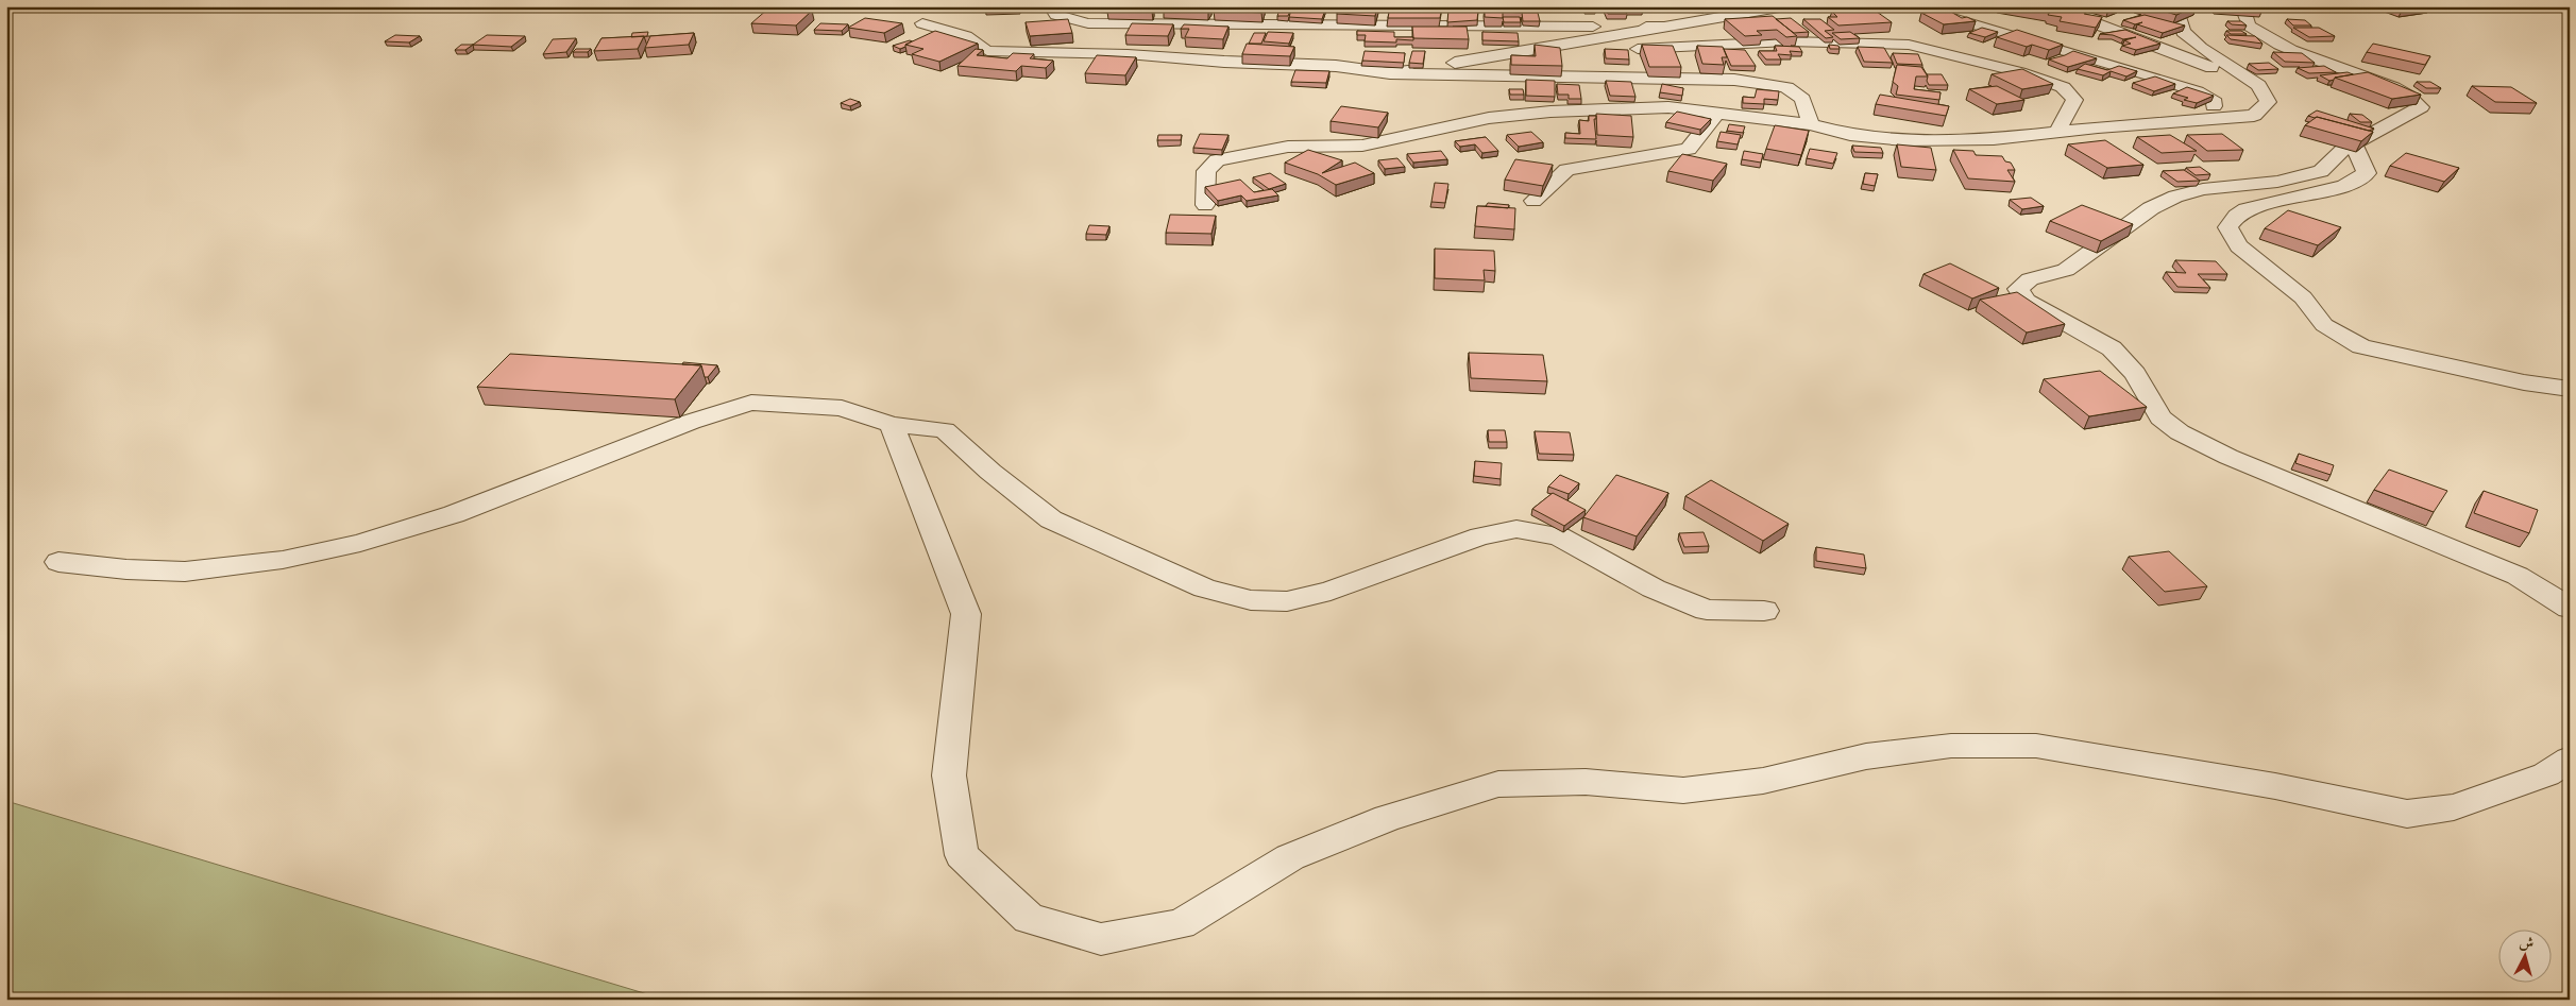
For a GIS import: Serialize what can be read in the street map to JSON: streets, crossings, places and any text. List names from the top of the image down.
{
  "north": "top"
}
